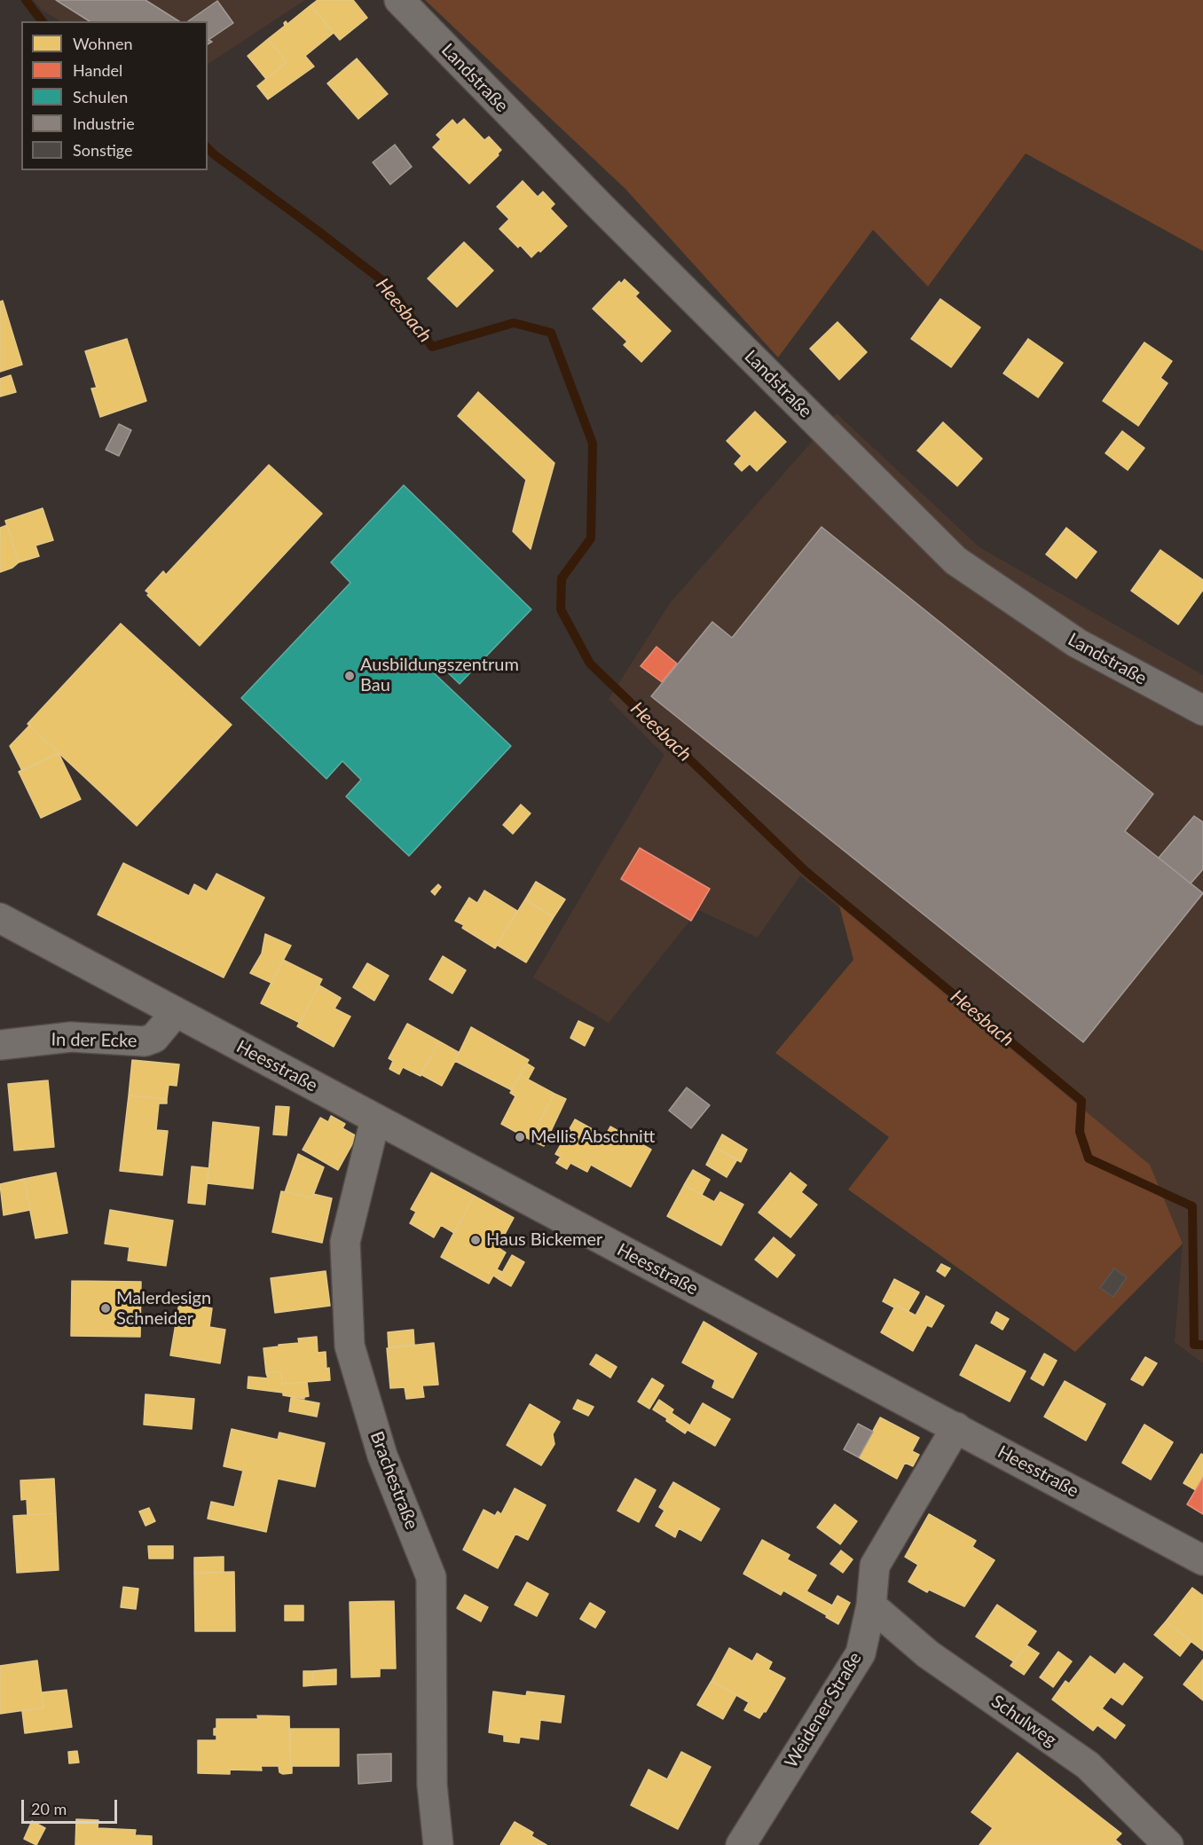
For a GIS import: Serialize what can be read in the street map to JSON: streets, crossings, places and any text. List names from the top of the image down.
{
  "streets": {
    "street": [
      "Landstraße",
      "In der Ecke",
      "Heesstraße",
      "Brachestraße",
      "Weidener Straße",
      "Schulweg"
    ]
  },
  "crossings": [
    ["In der Ecke", "Heesstraße"],
    ["Heesstraße", "Brachestraße"],
    ["Heesstraße", "Weidener Straße"],
    ["Weidener Straße", "Schulweg"]
  ],
  "water": ["Heesbach"],
  "places": [
    "Ausbildungszentrum Bau",
    "Mellis Abschnitt",
    "Haus Bickemer",
    "Malerdesign Schneider"
  ],
  "legend": [
    "Wohnen",
    "Handel",
    "Schulen",
    "Industrie",
    "Sonstige"
  ],
  "scale_bar": "20 m"
}
